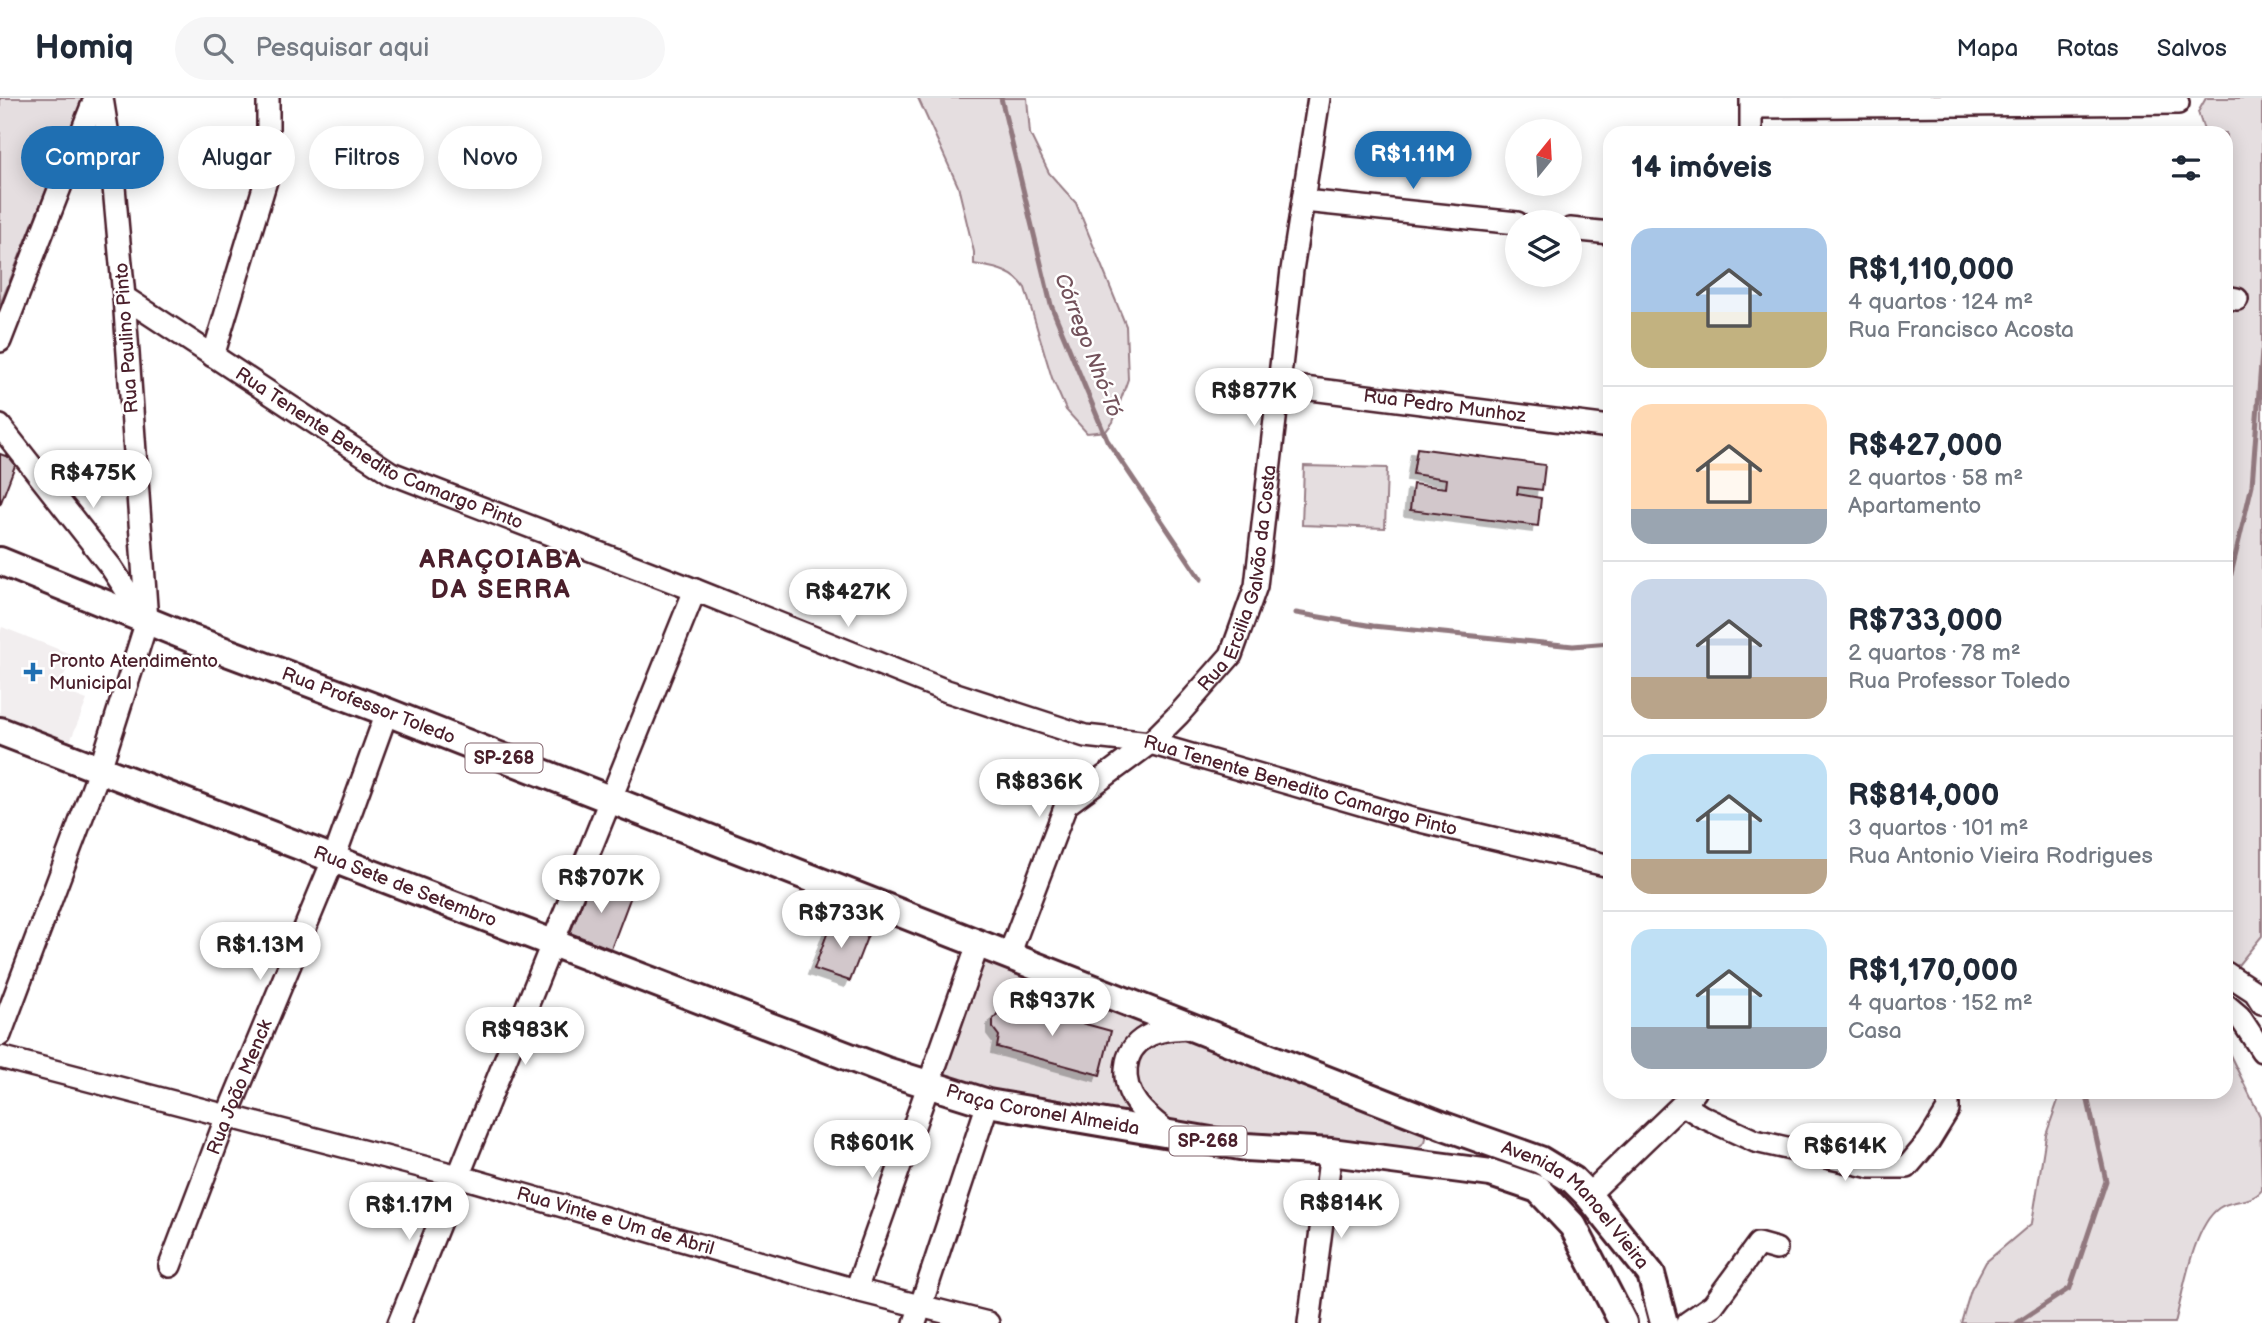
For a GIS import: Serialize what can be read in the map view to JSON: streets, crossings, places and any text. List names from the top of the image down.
{
  "streets": {
    "main road": [
      "Rua Professor Toledo",
      "SP-268",
      "Rua Sete de Setembro",
      "Praça Coronel Almeida",
      "Avenida Manoel Vieira"
    ],
    "street": [
      "Rua Paulino Pinto",
      "Rua Pedro Munhoz",
      "Rua Tenente Benedito Camargo Pinto",
      "Rua Ercilia Galvão da Costa",
      "Rua João Menck",
      "Rua Vinte e Um de Abril"
    ]
  },
  "crossings": [
    ["Rua Paulino Pinto", "Rua Tenente Benedito Camargo Pinto"],
    ["Rua Paulino Pinto", "Rua Professor Toledo"],
    ["Rua Pedro Munhoz", "Rua Ercilia Galvão da Costa"],
    ["Rua Tenente Benedito Camargo Pinto", "Rua Ercilia Galvão da Costa"],
    ["Rua Ercilia Galvão da Costa", "Rua Professor Toledo"],
    ["Rua Ercilia Galvão da Costa", "SP-268"],
    ["Rua Professor Toledo", "SP-268"],
    ["Rua Professor Toledo", "Rua João Menck"],
    ["SP-268", "Avenida Manoel Vieira"],
    ["Rua Sete de Setembro", "Rua João Menck"],
    ["Rua Sete de Setembro", "Praça Coronel Almeida"],
    ["Rua João Menck", "Rua Vinte e Um de Abril"],
    ["Praça Coronel Almeida", "Avenida Manoel Vieira"]
  ],
  "districts": ["ARAÇOIABA DA SERRA"],
  "water": ["Córrego Nhó-Tó"],
  "places": {
    "health": ["Pronto Atendimento Municipal"]
  },
  "north": "top",
  "page": {
    "header": "Homiq",
    "search": "Pesquisar aqui",
    "nav": ["Mapa", "Rotas", "Salvos"],
    "chip": [
      "Comprar",
      "Alugar",
      "Filtros",
      "Novo"
    ],
    "heading": "14 imóveis",
    "price": [
      "R$1.11M",
      "R$877K",
      "R$475K",
      "R$427K",
      "R$836K",
      "R$707K",
      "R$733K",
      "R$1.13M",
      "R$937K",
      "R$983K",
      "R$601K",
      "R$614K",
      "R$814K",
      "R$1.17M"
    ],
    "list": [
      {
        "name": "R$1,110,000",
        "note": "4 quartos · 124 m² · Rua Francisco Acosta"
      },
      {
        "name": "R$427,000",
        "note": "2 quartos · 58 m² · Apartamento"
      },
      {
        "name": "R$733,000",
        "note": "2 quartos · 78 m² · Rua Professor Toledo"
      },
      {
        "name": "R$814,000",
        "note": "3 quartos · 101 m² · Rua Antonio Vieira Rodrigues"
      },
      {
        "name": "R$1,170,000",
        "note": "4 quartos · 152 m² · Casa"
      }
    ]
  }
}
